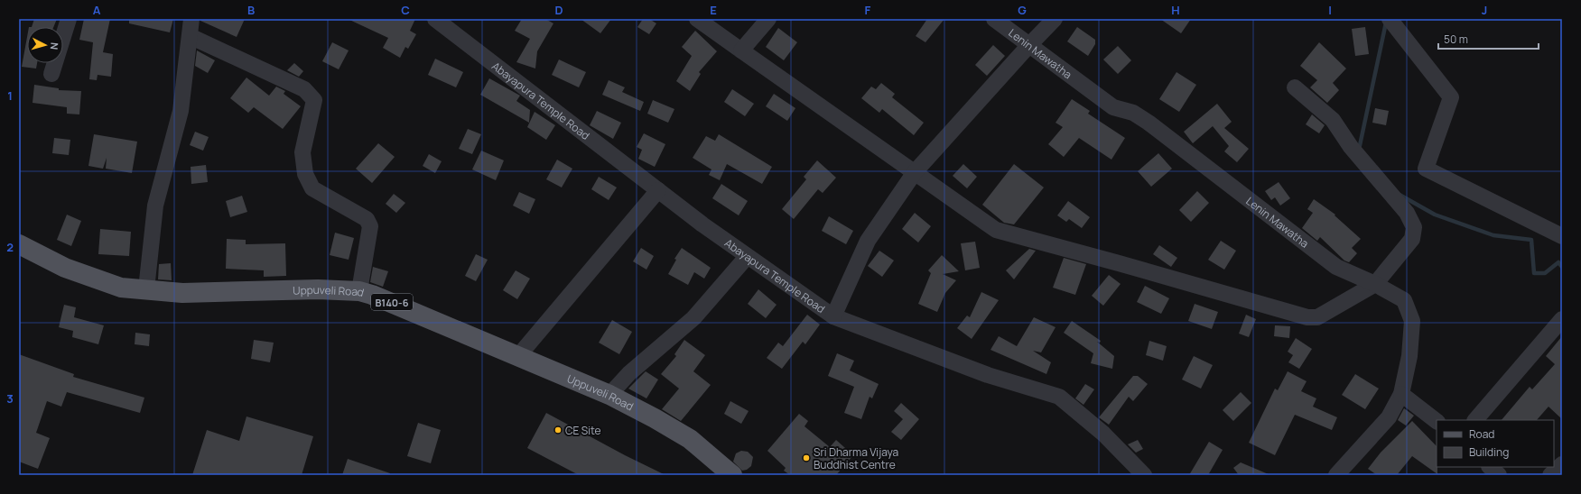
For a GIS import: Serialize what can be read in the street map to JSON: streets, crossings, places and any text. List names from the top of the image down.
{
  "streets": {
    "main road": ["Uppuveli Road", "B140-6"],
    "street": ["Lenin Mawatha", "Abayapura Temple Road"]
  },
  "places": ["CE Site", "Sri Dharma Vijaya Buddhist Centre"],
  "legend": ["Road", "Building"],
  "scale_bar": "50 m",
  "north": "right",
  "grid": {
    "columns": [
      "A",
      "B",
      "C",
      "D",
      "E",
      "F",
      "G",
      "H",
      "I",
      "J"
    ],
    "rows": ["1", "2", "3"]
  }
}
